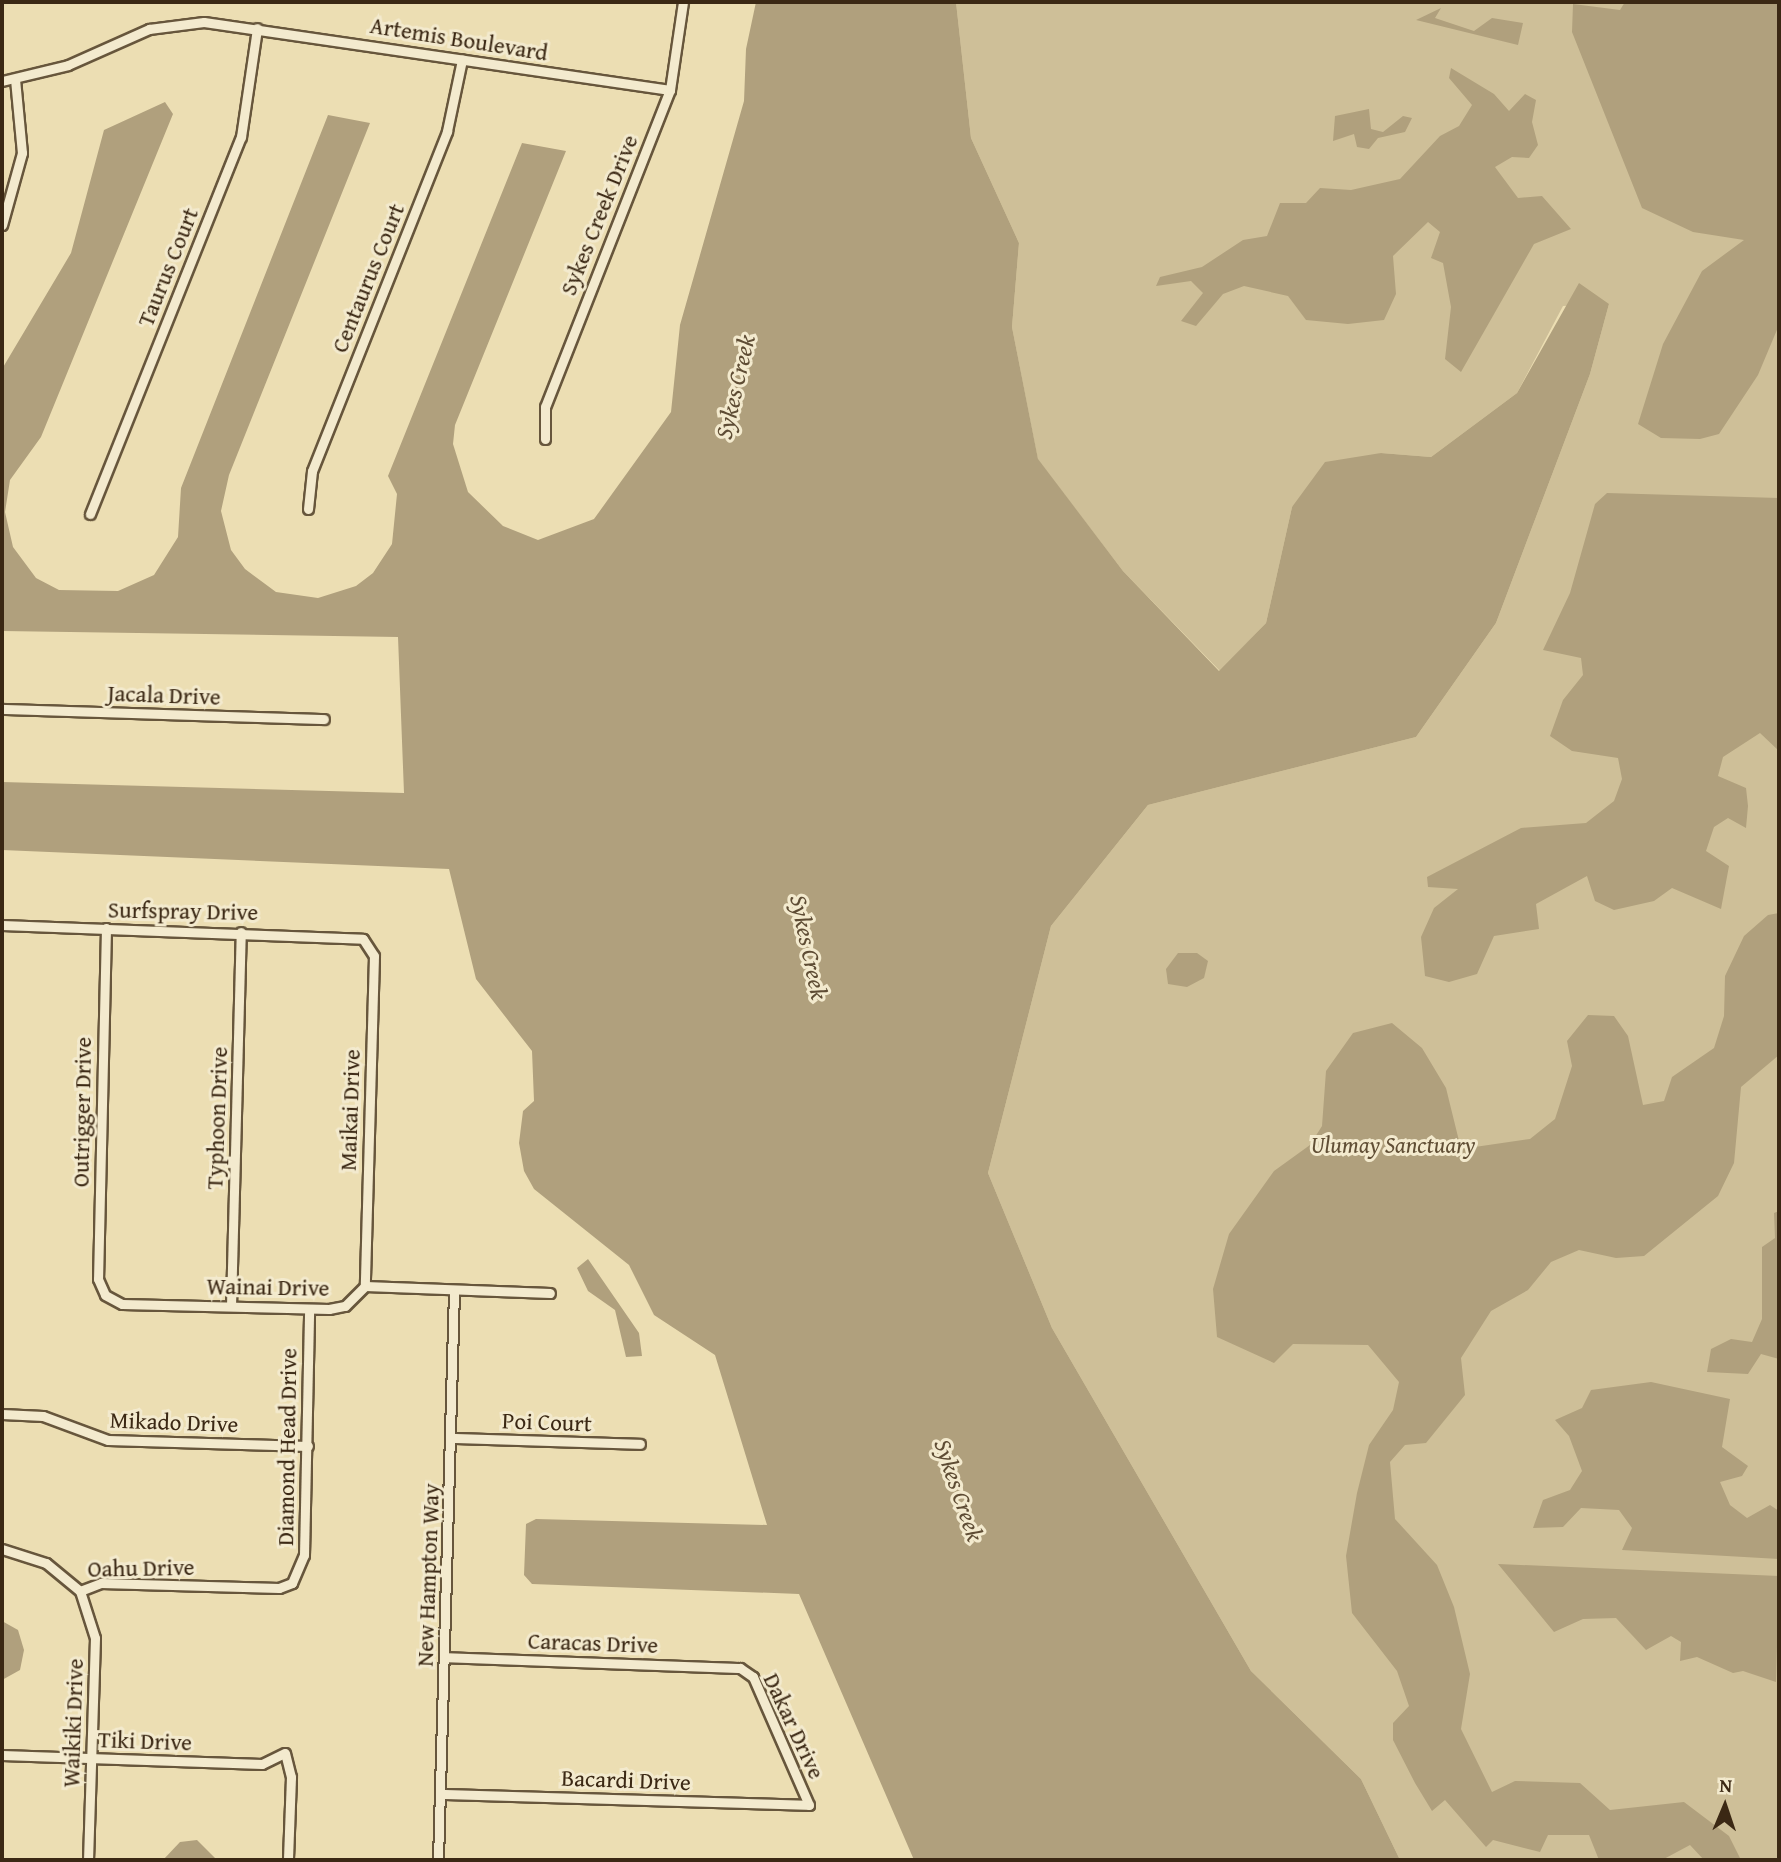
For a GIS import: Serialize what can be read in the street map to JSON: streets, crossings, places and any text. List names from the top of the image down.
{
  "streets": {
    "street": [
      "Artemis Boulevard",
      "Sykes Creek Drive",
      "Taurus Court",
      "Centaurus Court",
      "Jacala Drive",
      "Surfspray Drive",
      "Maikai Drive",
      "Outrigger Drive",
      "Typhoon Drive",
      "Wainai Drive",
      "Mikado Drive",
      "Poi Court",
      "Diamond Head Drive",
      "Oahu Drive",
      "New Hampton Way",
      "Caracas Drive",
      "Waikiki Drive",
      "Dakar Drive",
      "Tiki Drive",
      "Bacardi Drive"
    ]
  },
  "crossings": [
    ["Artemis Boulevard", "Sykes Creek Drive"],
    ["Artemis Boulevard", "Taurus Court"],
    ["Artemis Boulevard", "Centaurus Court"],
    ["Surfspray Drive", "Maikai Drive"],
    ["Surfspray Drive", "Outrigger Drive"],
    ["Surfspray Drive", "Typhoon Drive"],
    ["Maikai Drive", "Wainai Drive"],
    ["Outrigger Drive", "Wainai Drive"],
    ["Typhoon Drive", "Wainai Drive"],
    ["Wainai Drive", "Diamond Head Drive"],
    ["Mikado Drive", "Diamond Head Drive"],
    ["Poi Court", "New Hampton Way"],
    ["Diamond Head Drive", "Oahu Drive"],
    ["Oahu Drive", "Waikiki Drive"],
    ["New Hampton Way", "Caracas Drive"],
    ["New Hampton Way", "Bacardi Drive"],
    ["Caracas Drive", "Dakar Drive"],
    ["Waikiki Drive", "Tiki Drive"],
    ["Dakar Drive", "Bacardi Drive"]
  ],
  "water": ["Sykes Creek"],
  "parks": ["Ulumay Sanctuary"],
  "north": "top"
}
